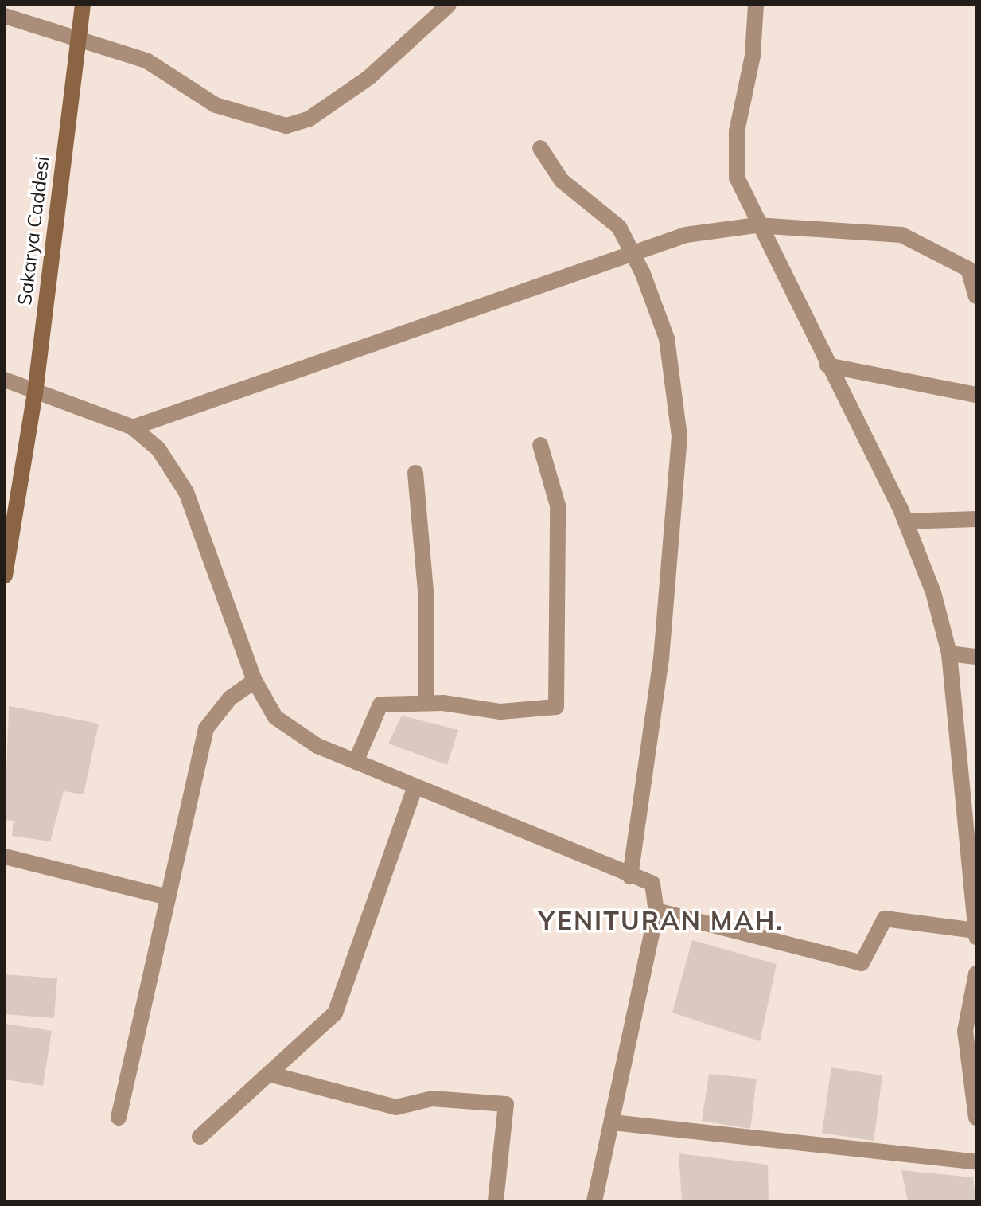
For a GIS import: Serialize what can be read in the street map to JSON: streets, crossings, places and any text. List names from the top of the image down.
{
  "streets": {
    "street": ["Sakarya Caddesi"]
  },
  "districts": ["YENITURAN MAH."]
}
